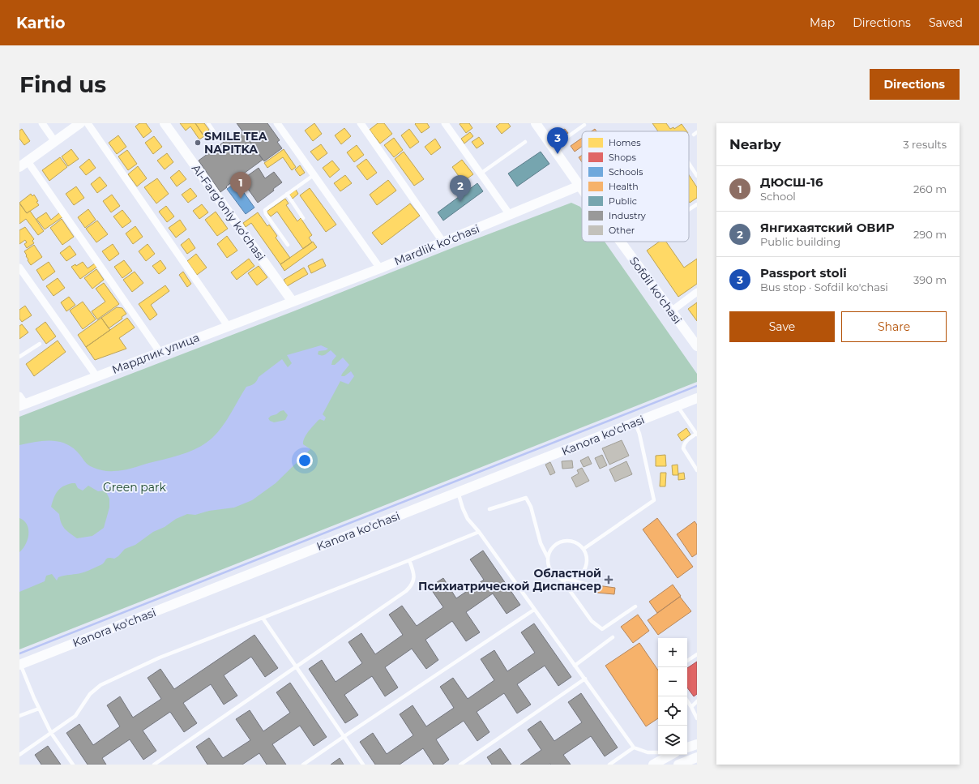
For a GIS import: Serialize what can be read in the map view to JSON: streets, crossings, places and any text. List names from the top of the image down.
{
  "streets": {
    "street": [
      "Al-Farg‘oniy ko‘chasi",
      "Mardlik ko‘chasi",
      "Sofdil ko'chasi",
      "Мардлик улица",
      "Kanora ko'chasi"
    ]
  },
  "crossings": [
    ["Al-Farg‘oniy ko‘chasi", "Mardlik ko‘chasi"],
    ["Al-Farg‘oniy ko‘chasi", "Мардлик улица"],
    ["Mardlik ko‘chasi", "Sofdil ko'chasi"],
    ["Mardlik ko‘chasi", "Мардлик улица"]
  ],
  "parks": ["Green park"],
  "places": {
    "other": ["SMILE TEA NAPITKA"],
    "health": ["Областной Психиатрической Диспансер"]
  },
  "legend": [
    "Homes",
    "Shops",
    "Schools",
    "Health",
    "Public",
    "Industry",
    "Other"
  ],
  "page": {
    "header": "Kartio",
    "nav": ["Map", "Directions", "Saved"],
    "buttons": [
      "Directions",
      ["Save", "Share"]
    ],
    "title": "Find us",
    "heading": ["Nearby", "3 results"],
    "pins": ["3", "1", "2"],
    "list": [
      {
        "mark": "1",
        "name": "ДЮСШ-16",
        "note": "School",
        "value": "260 m"
      },
      {
        "mark": "2",
        "name": "Янгихаятский ОВИР",
        "note": "Public building",
        "value": "290 m"
      },
      {
        "mark": "3",
        "name": "Passport stoli",
        "note": "Bus stop · Sofdil ko'chasi",
        "value": "390 m"
      }
    ],
    "map_buttons": ["+", "−"]
  }
}
